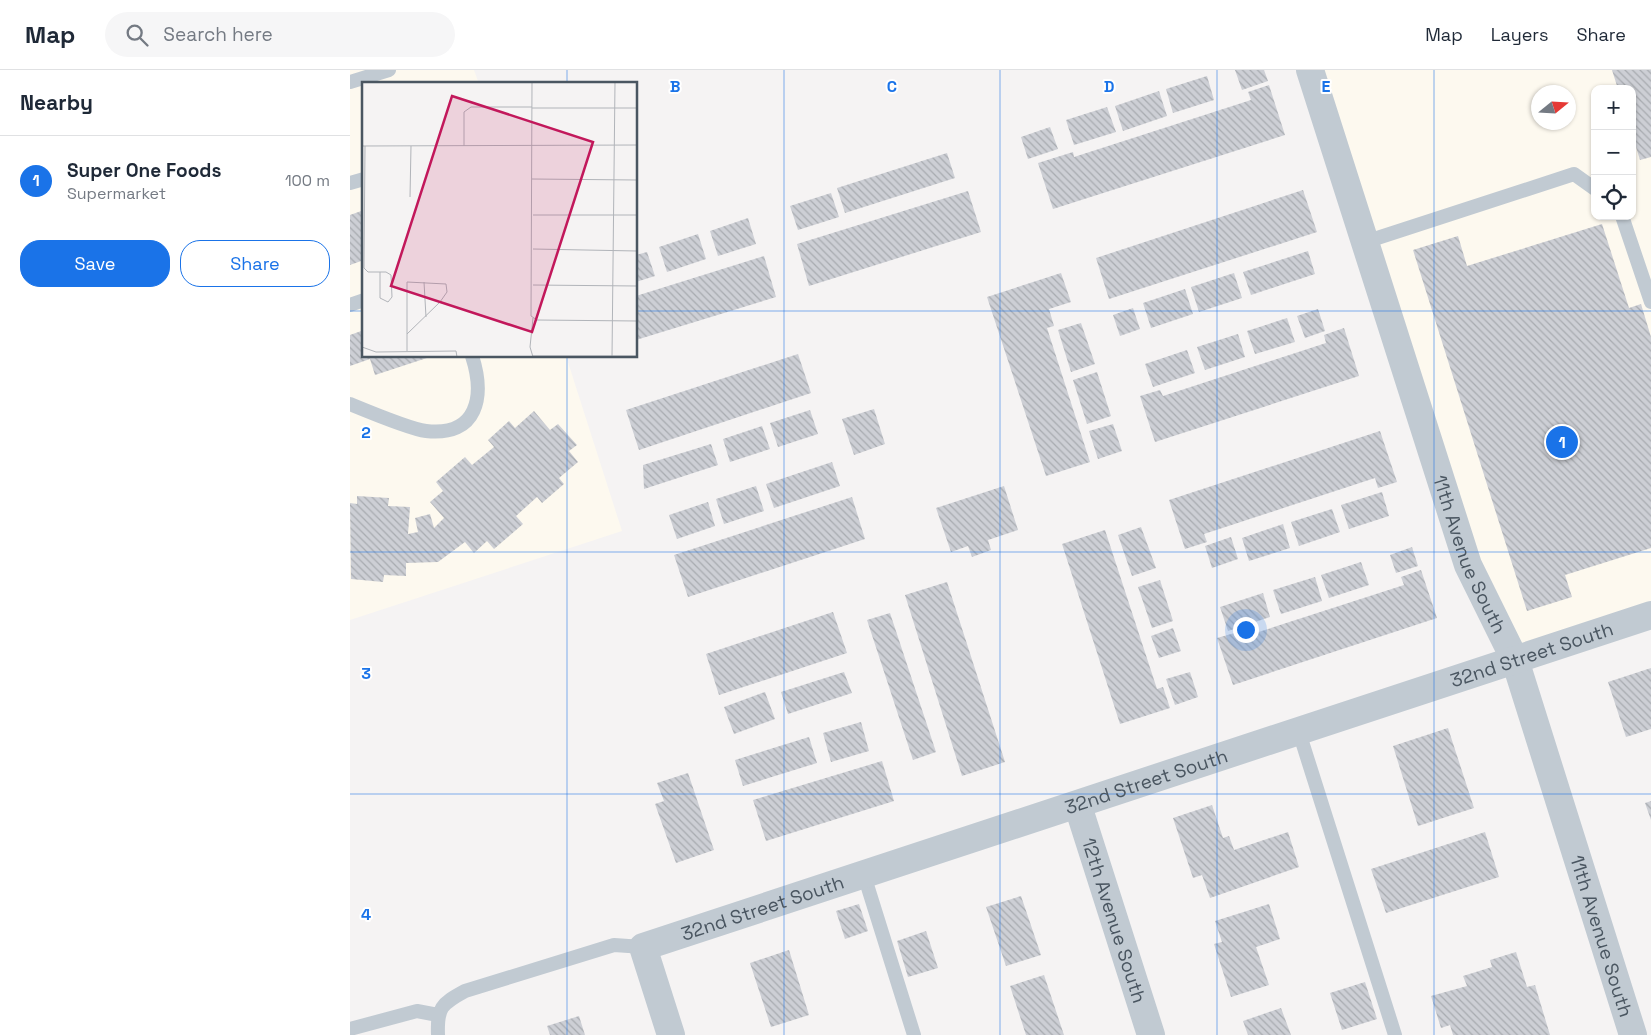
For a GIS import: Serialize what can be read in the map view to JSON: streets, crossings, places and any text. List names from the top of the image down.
{
  "streets": {
    "street": ["11th Avenue South", "32nd Street South", "12th Avenue South"]
  },
  "crossings": [
    ["11th Avenue South", "32nd Street South"],
    ["32nd Street South", "12th Avenue South"]
  ],
  "north": "right",
  "page": {
    "header": "Map",
    "search": "Search here",
    "nav": ["Map", "Layers", "Share"],
    "heading": "Nearby",
    "map_buttons": ["+", "−"],
    "list": [
      {
        "mark": "1",
        "name": "Super One Foods",
        "note": "Supermarket",
        "value": "100 m"
      }
    ],
    "buttons": ["Save", "Share"],
    "pins": "1"
  },
  "grid": {
    "columns": [
      "B",
      "C",
      "D",
      "E"
    ],
    "rows": ["2", "3", "4"]
  }
}
